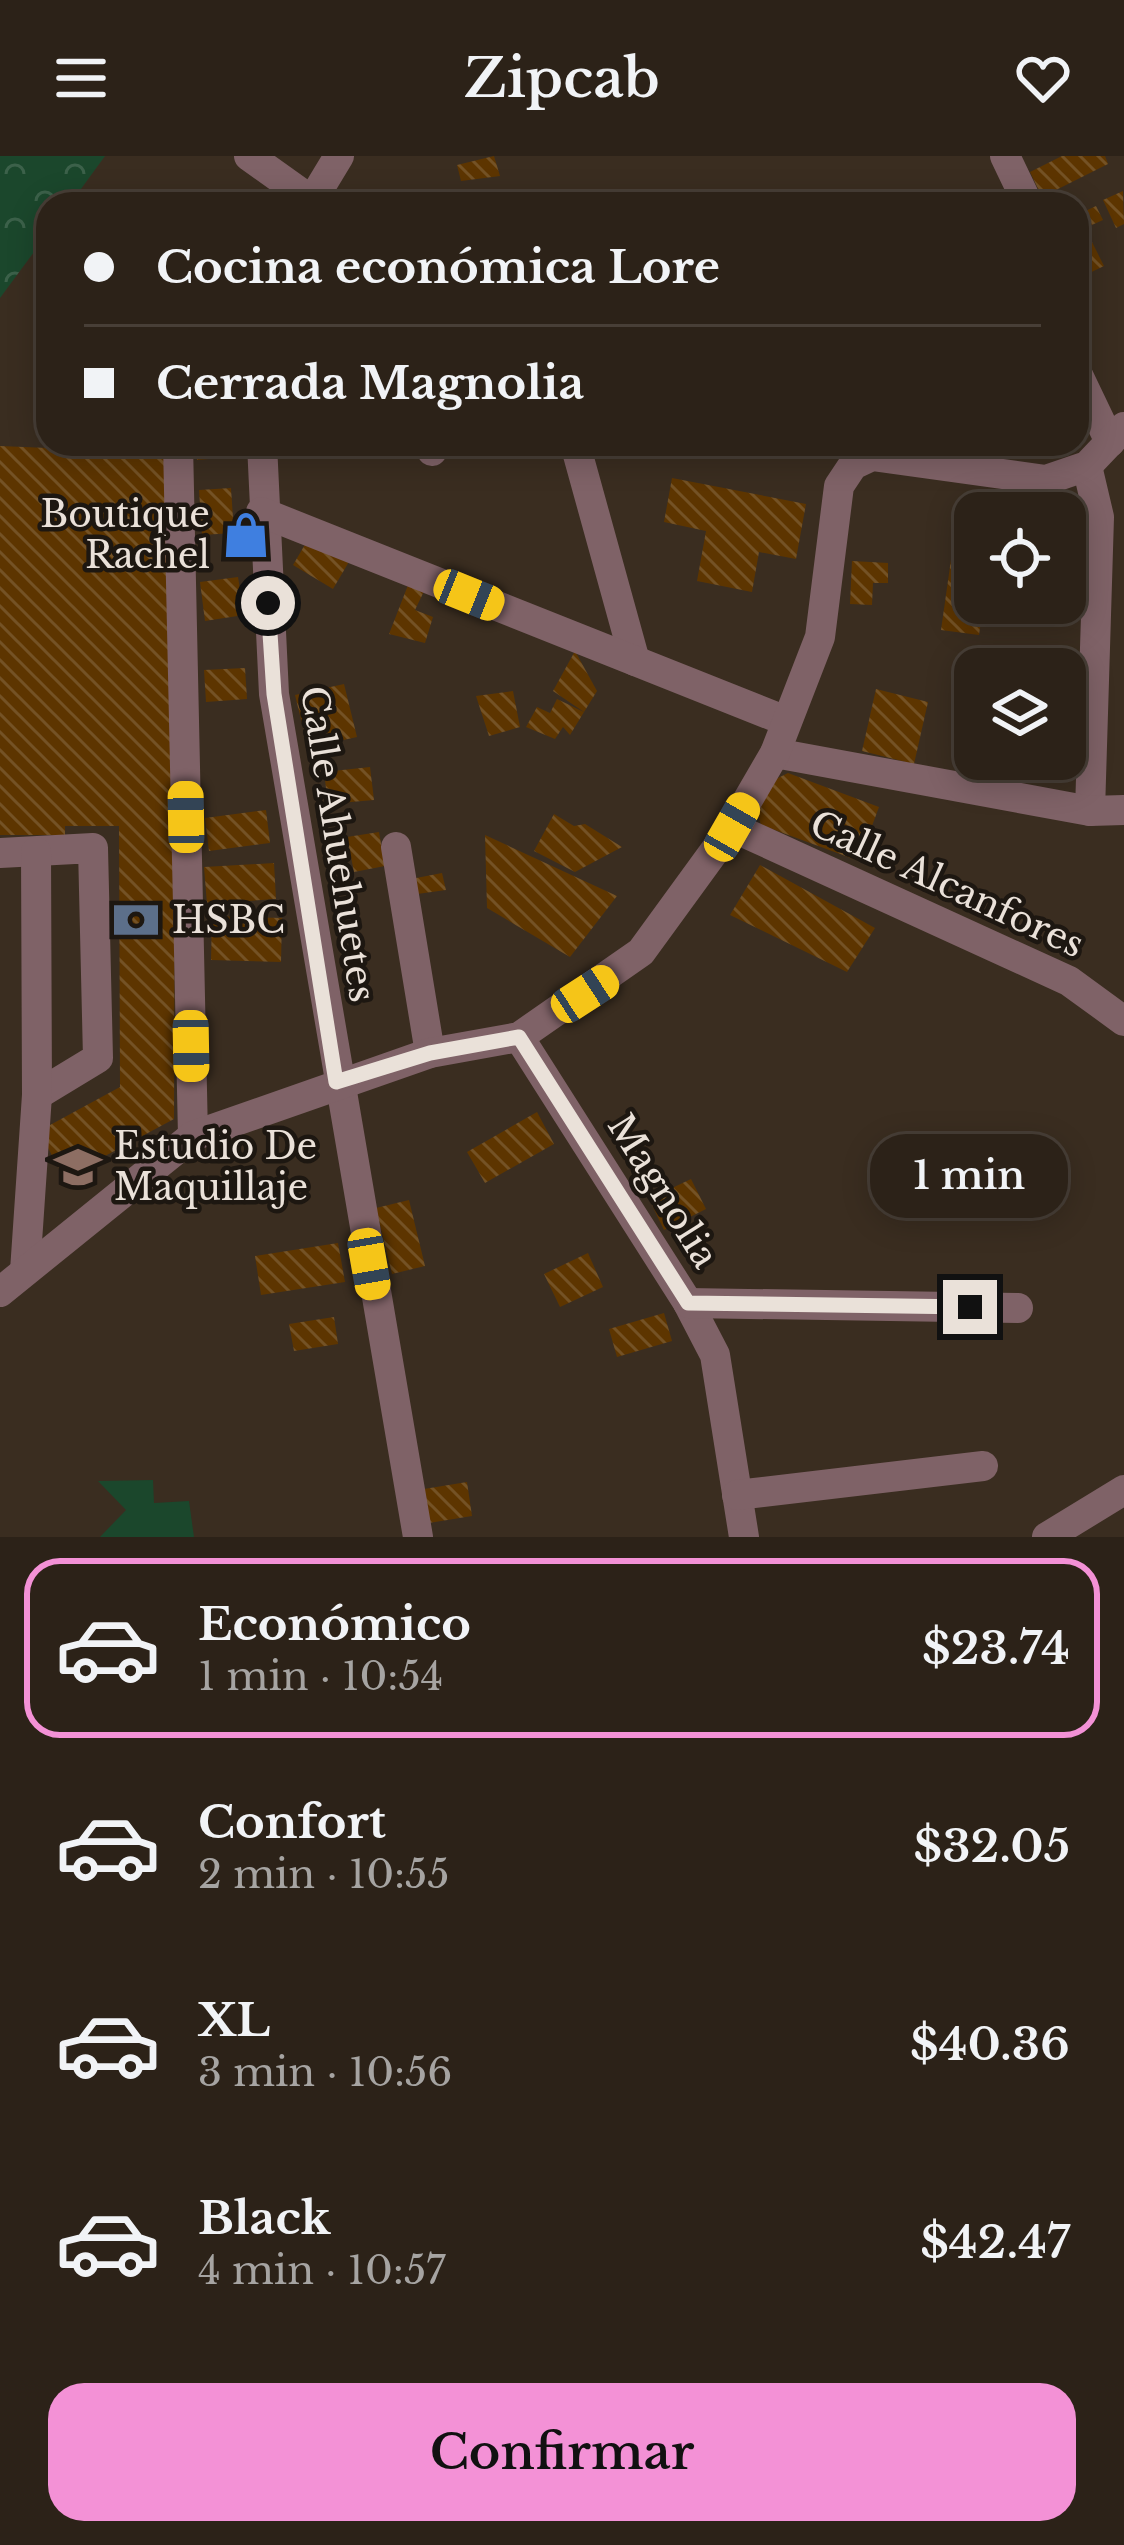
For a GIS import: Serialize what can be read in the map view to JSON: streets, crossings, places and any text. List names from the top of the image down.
{
  "streets": {
    "street": ["Calle Ahuehuetes", "Calle Alcanfores", "Magnolia"]
  },
  "places": {
    "shop": ["Boutique Rachel"],
    "bank": ["HSBC"],
    "school or university": ["Estudio De Maquillaje"]
  },
  "page": {
    "header": "Zipcab",
    "banner": ["Cocina económica Lore", "Cerrada Magnolia"],
    "bubble": "1 min",
    "list": [
      {
        "name": "Económico",
        "note": "1 min · 10:54",
        "value": "$23.74"
      },
      {
        "name": "Confort",
        "note": "2 min · 10:55",
        "value": "$32.05"
      },
      {
        "name": "XL",
        "note": "3 min · 10:56",
        "value": "$40.36"
      },
      {
        "name": "Black",
        "note": "4 min · 10:57",
        "value": "$42.47"
      }
    ],
    "buttons": "Confirmar"
  }
}
